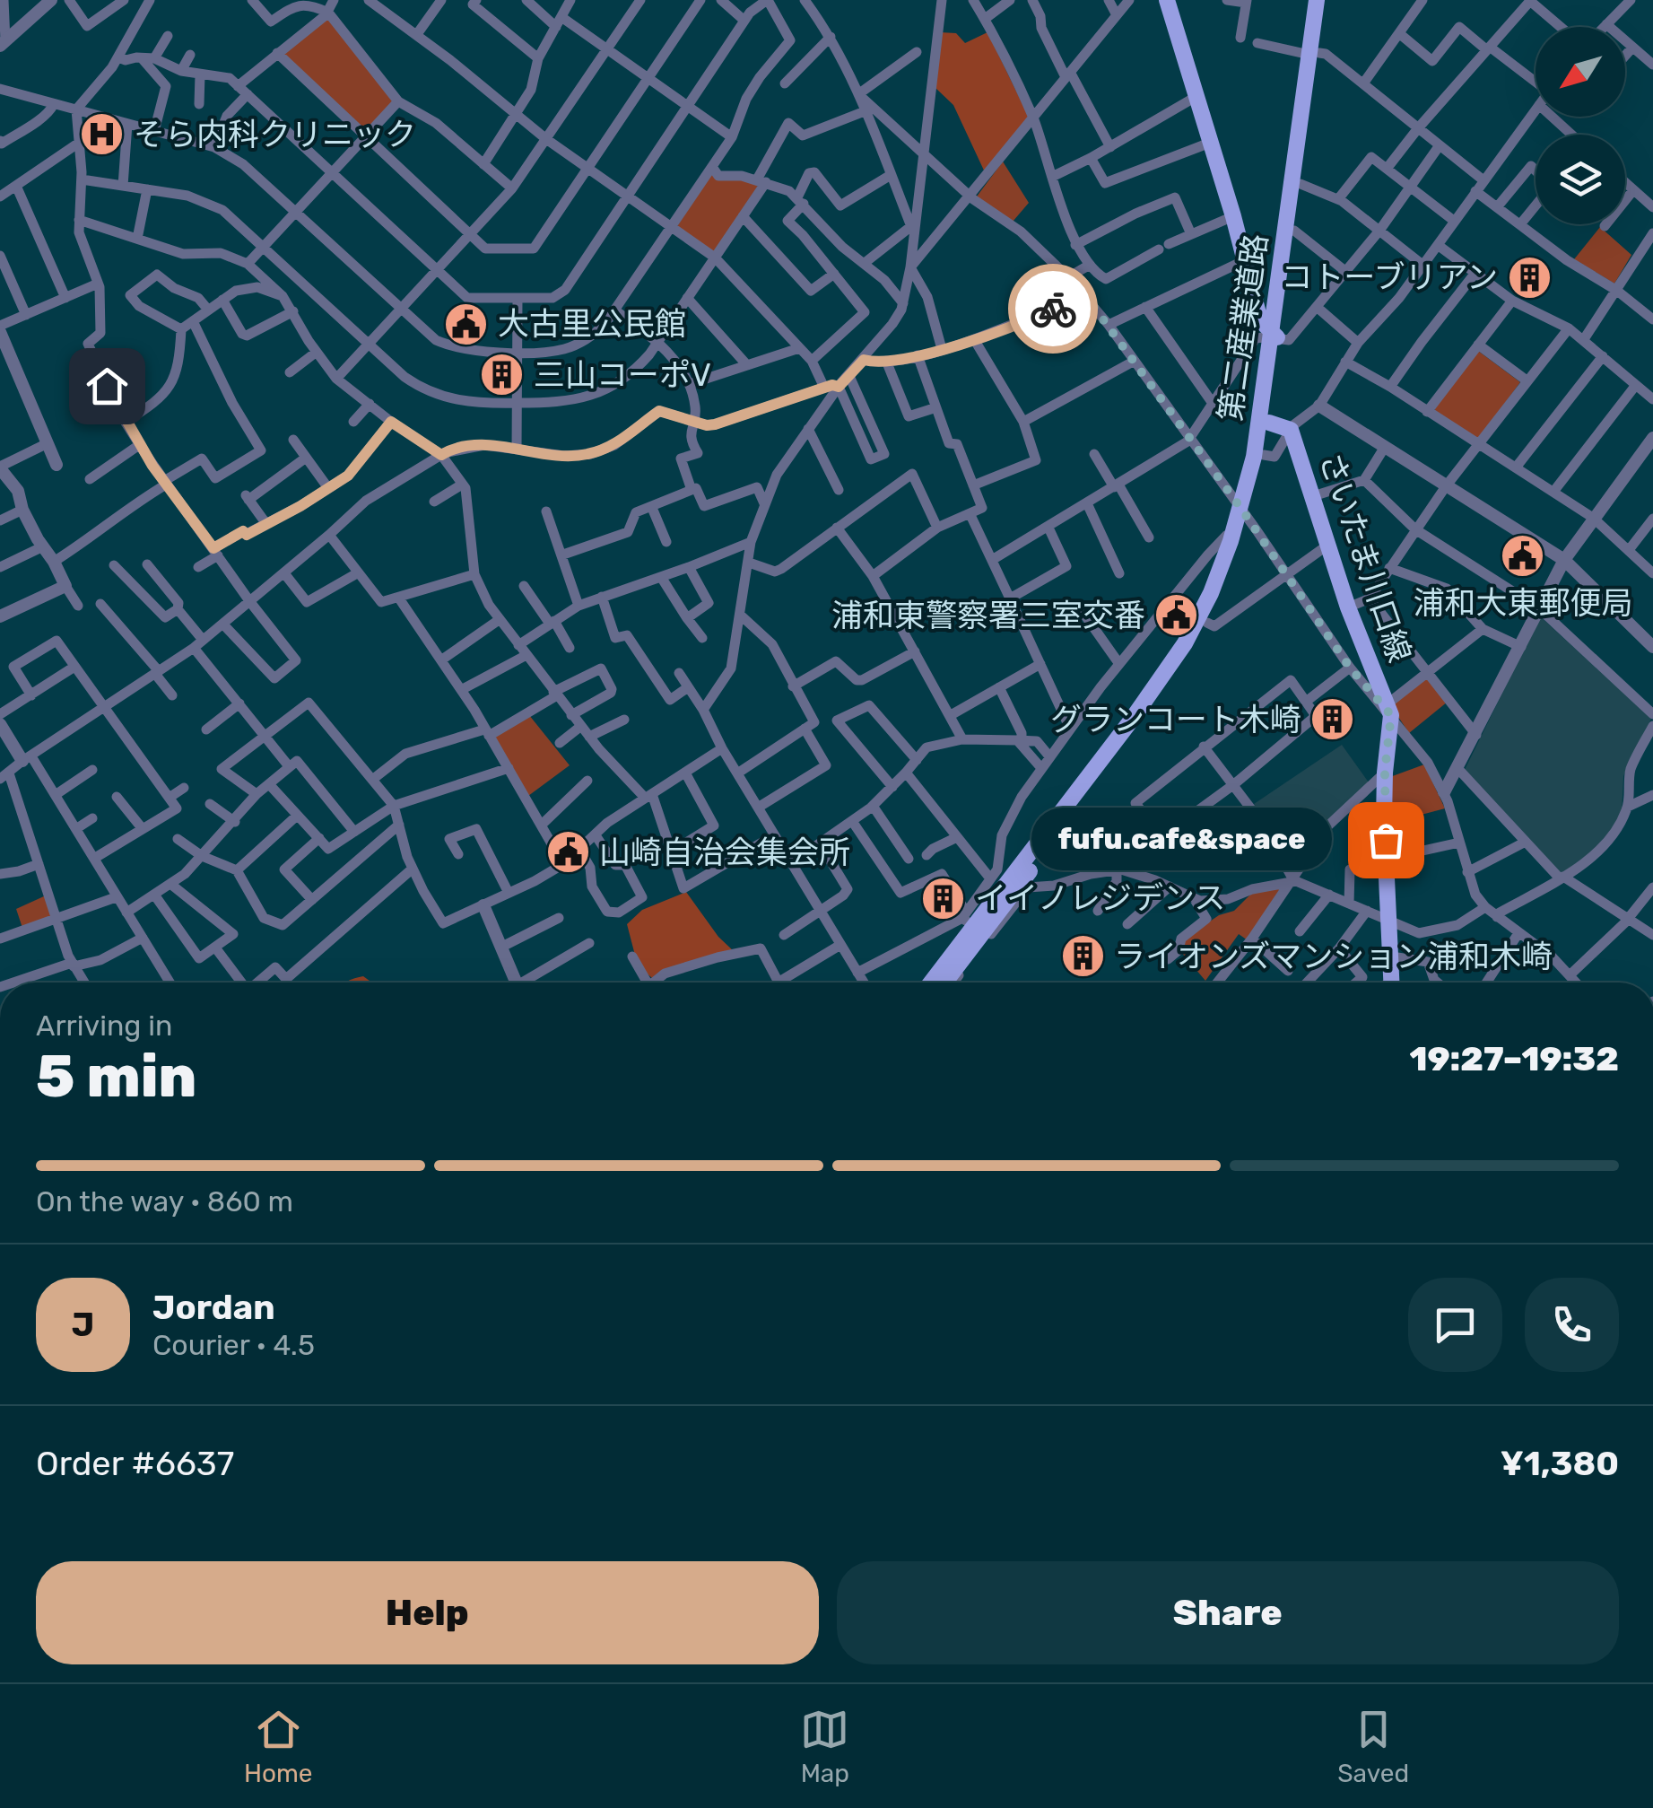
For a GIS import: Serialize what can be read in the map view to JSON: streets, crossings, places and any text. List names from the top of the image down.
{
  "streets": {
    "main road": ["第二産業道路", "さいたま川口線"]
  },
  "crossings": [
    ["第二産業道路", "さいたま川口線"]
  ],
  "places": {
    "hospital": ["そら内科クリニック"],
    "building": [
      "コトーブリアン",
      "三山コーポV",
      "グランコート木崎",
      "イイノレジデンス",
      "ライオンズマンション浦和木崎"
    ],
    "public building": [
      "大古里公民館",
      "浦和大東郵便局",
      "浦和東警察署三室交番",
      "山崎自治会集会所"
    ],
    "other": ["fufu.cafe&space"]
  },
  "north": "bottom left",
  "page": {
    "bubble": "fufu.cafe&space",
    "heading": ["5 min", "Arriving in", "19:27–19:32"],
    "panel": [
      "Jordan",
      "Courier · 4.5",
      "Order #6637",
      "¥1,380"
    ],
    "bar": "On the way · 860 m",
    "round": "J",
    "buttons": ["Help", "Share"],
    "tabs": ["Home", "Map", "Saved"]
  }
}
